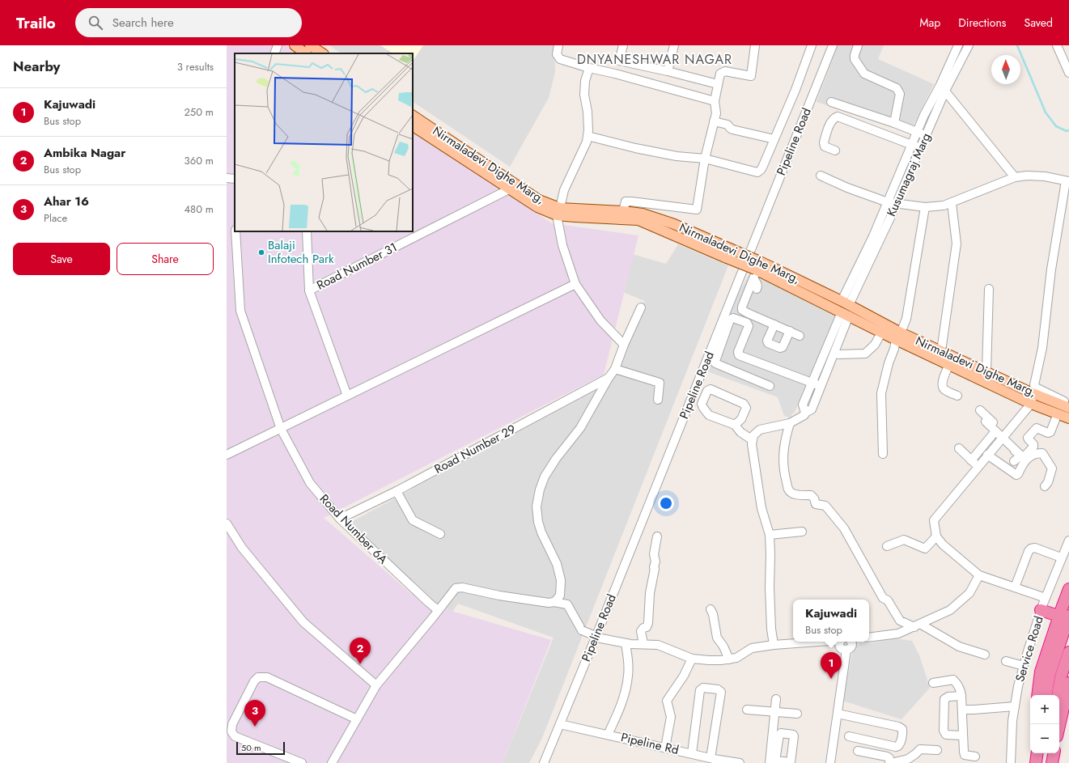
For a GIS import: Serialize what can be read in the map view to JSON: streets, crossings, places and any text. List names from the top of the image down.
{
  "streets": {
    "main road": ["Nirmaladevi Dighe Marg,"],
    "street": [
      "Pipeline Road",
      "Kusumagraj Marg",
      "Road Number 31",
      "Road Number 29",
      "Road Number 6A",
      "Service Road",
      "Pipeline Rd"
    ]
  },
  "crossings": [
    ["Pipeline Road", "Pipeline Rd"],
    ["Nirmaladevi Dighe Marg,", "Kusumagraj Marg"],
    ["Nirmaladevi Dighe Marg,", "Road Number 31"],
    ["Road Number 29", "Road Number 6A"]
  ],
  "districts": ["DNYANESHWAR NAGAR"],
  "places": ["Balaji Infotech Park"],
  "scale_bar": "50 m",
  "north": "top",
  "page": {
    "header": "Trailo",
    "search": "Search here",
    "nav": ["Map", "Directions", "Saved"],
    "heading": ["Nearby", "3 results"],
    "list": [
      {
        "mark": "1",
        "name": "Kajuwadi",
        "note": "Bus stop",
        "value": "250 m"
      },
      {
        "mark": "2",
        "name": "Ambika Nagar",
        "note": "Bus stop",
        "value": "360 m"
      },
      {
        "mark": "3",
        "name": "Ahar 16",
        "note": "Place",
        "value": "480 m"
      }
    ],
    "buttons": ["Save", "Share"],
    "popup": ["Kajuwadi", "Bus stop"],
    "pins": ["2", "1", "3"],
    "map_buttons": ["+", "−"],
    "scale": "50 m"
  }
}
